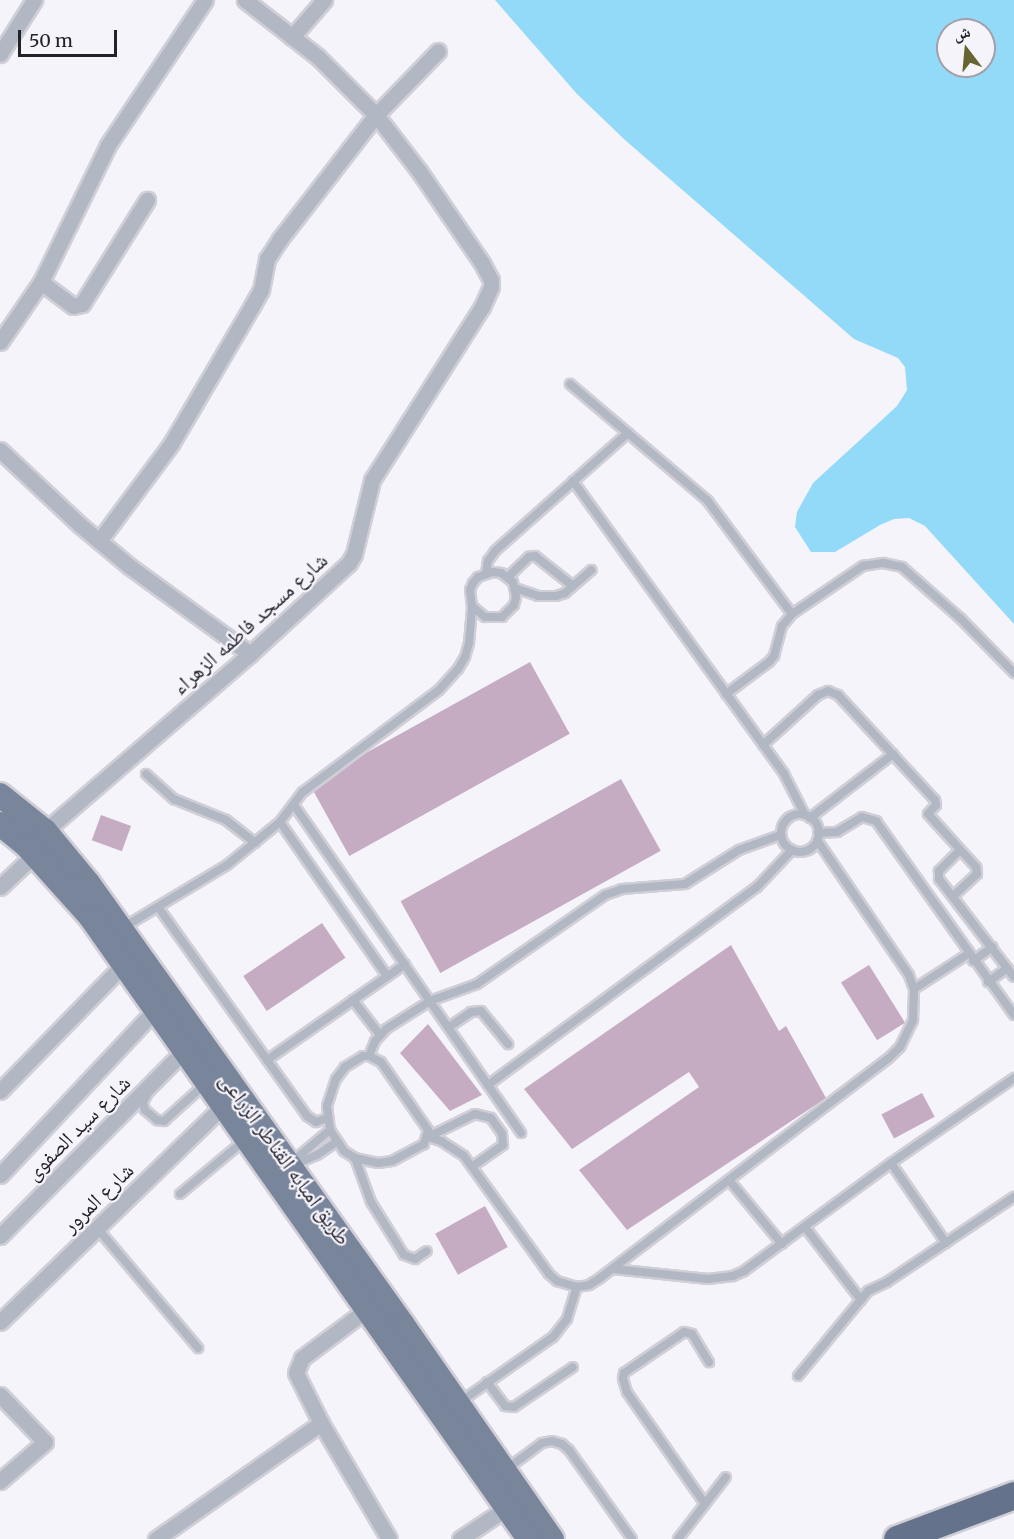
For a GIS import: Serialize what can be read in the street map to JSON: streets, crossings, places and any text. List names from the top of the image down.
{
  "streets": {
    "main road": ["طريق امبابه القناطر الزراعى"],
    "street": ["شارع مسجد فاطمه الزهراء", "شارع سيد الصفوى", "شارع المرور"]
  },
  "crossings": [
    ["شارع مسجد فاطمه الزهراء", "طريق امبابه القناطر الزراعى"],
    ["شارع سيد الصفوى", "طريق امبابه القناطر الزراعى"],
    ["طريق امبابه القناطر الزراعى", "شارع المرور"]
  ],
  "scale_bar": "50 m",
  "north": "top"
}
